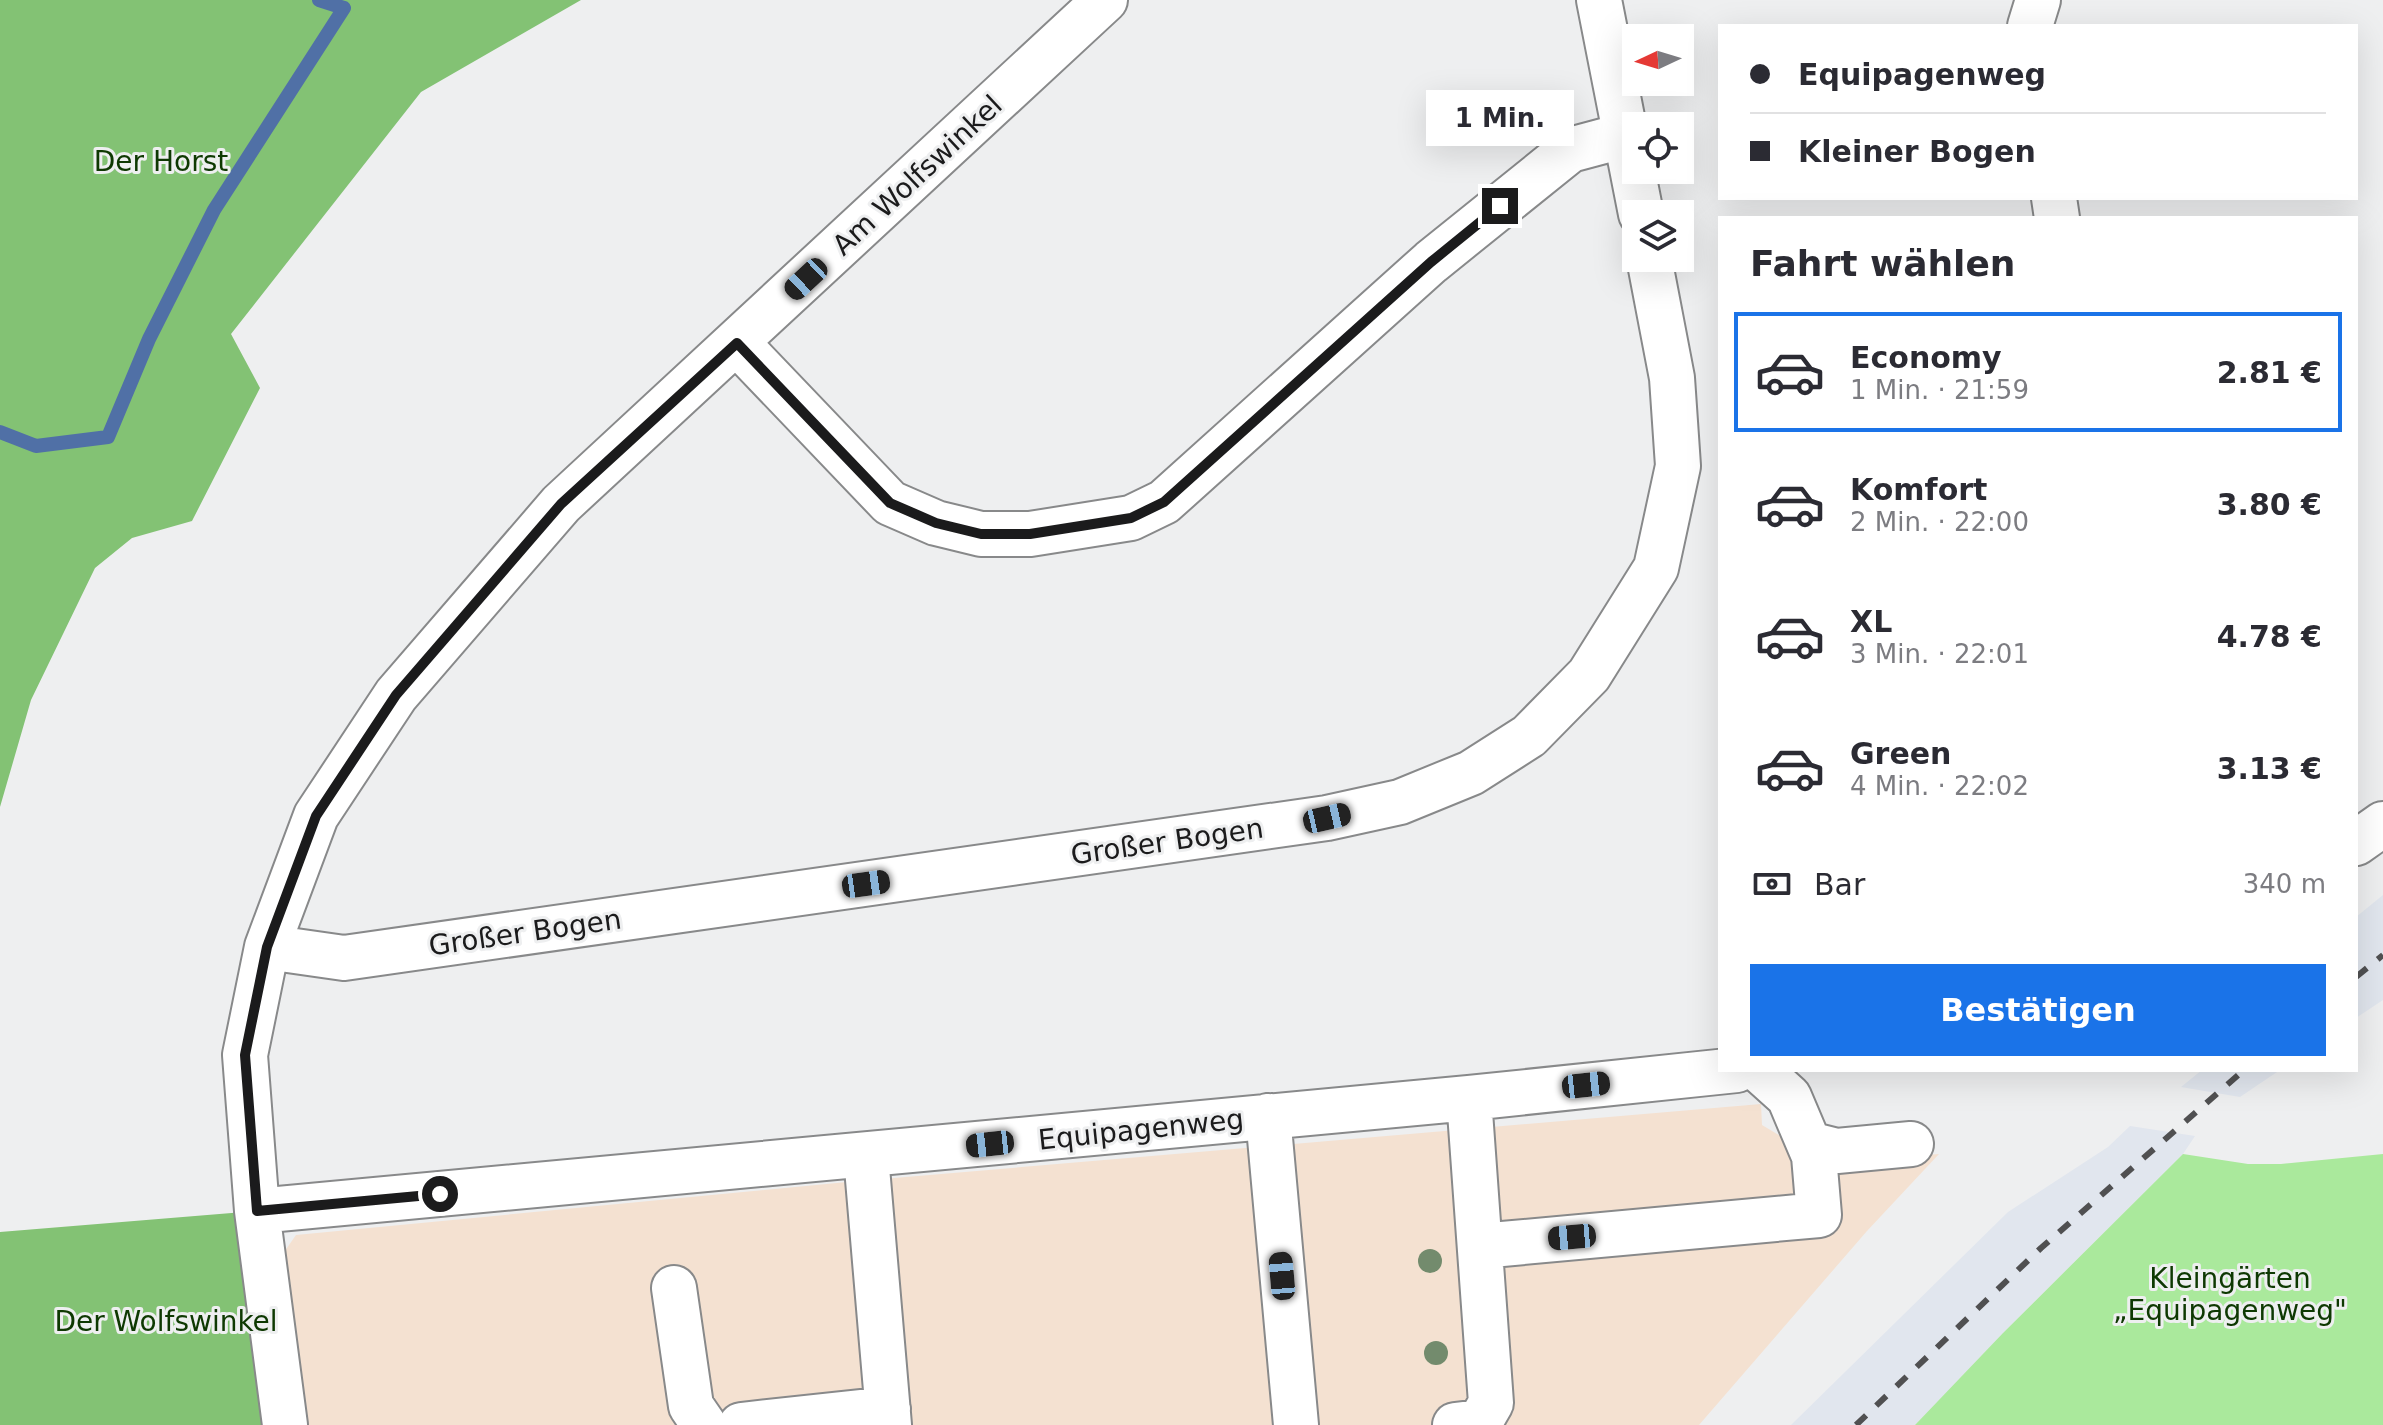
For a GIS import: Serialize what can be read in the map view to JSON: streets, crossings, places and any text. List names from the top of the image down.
{
  "streets": {
    "street": ["Am Wolfswinkel", "Großer Bogen", "Equipagenweg"]
  },
  "crossings": [
    ["Am Wolfswinkel", "Großer Bogen"],
    ["Am Wolfswinkel", "Equipagenweg"]
  ],
  "parks": ["Der Horst", "Kleingärten „Equipagenweg\"", "Der Wolfswinkel"],
  "north": "left",
  "page": {
    "banner": ["Equipagenweg", "Kleiner Bogen"],
    "bubble": "1 Min.",
    "heading": "Fahrt wählen",
    "list": [
      {
        "name": "Economy",
        "note": "1 Min. · 21:59",
        "value": "2.81 €"
      },
      {
        "name": "Komfort",
        "note": "2 Min. · 22:00",
        "value": "3.80 €"
      },
      {
        "name": "XL",
        "note": "3 Min. · 22:01",
        "value": "4.78 €"
      },
      {
        "name": "Green",
        "note": "4 Min. · 22:02",
        "value": "3.13 €"
      }
    ],
    "pay": ["Bar", "340 m"],
    "buttons": "Bestätigen"
  }
}
